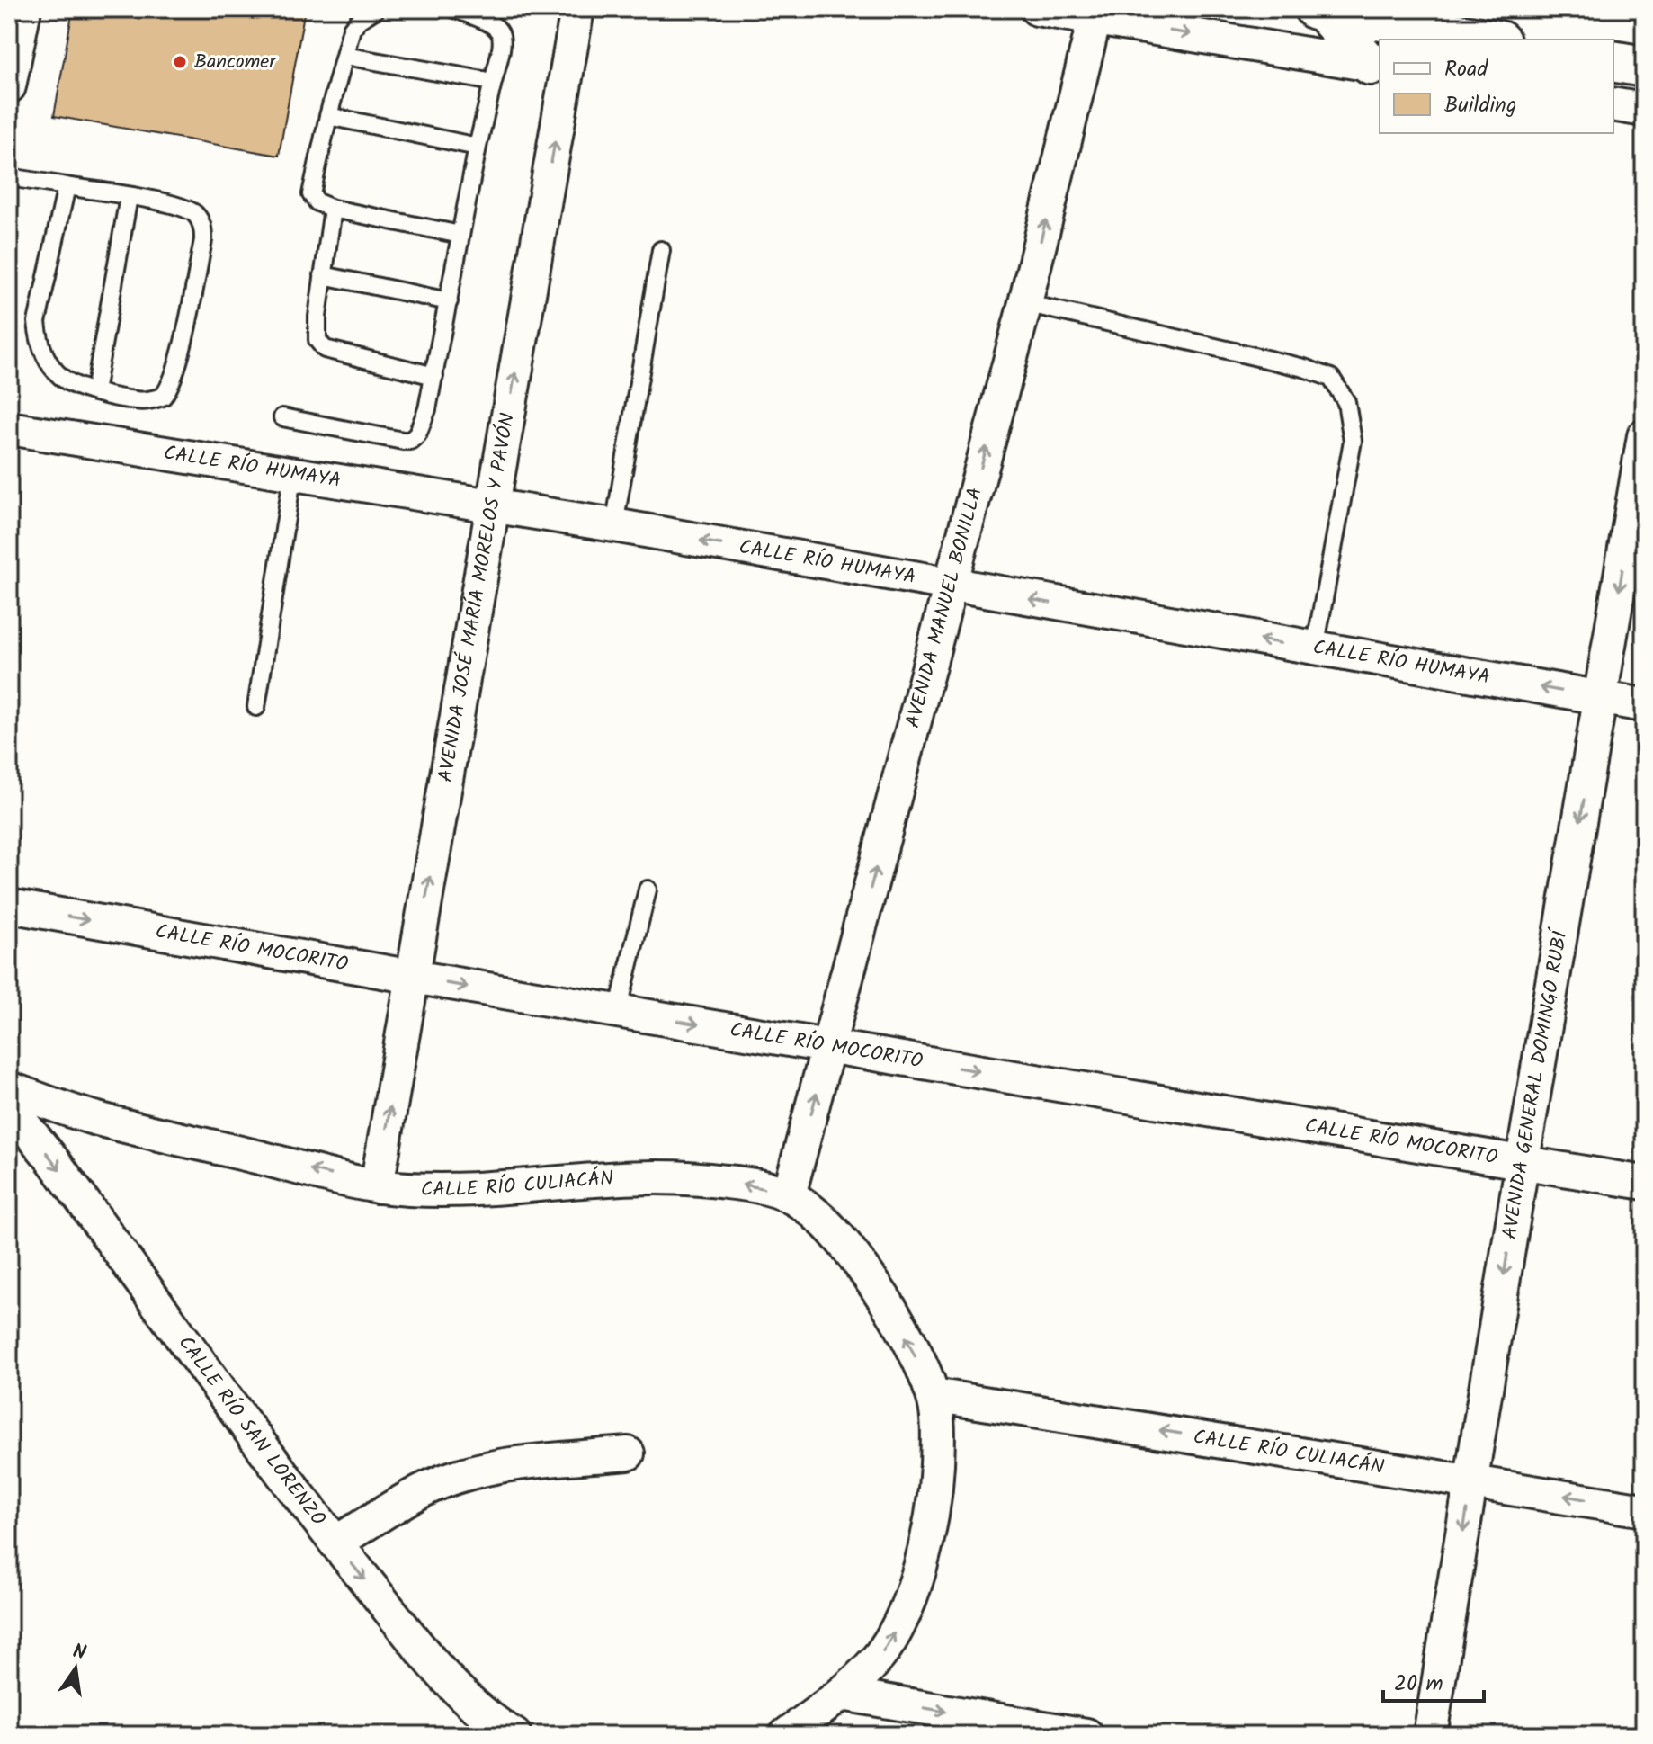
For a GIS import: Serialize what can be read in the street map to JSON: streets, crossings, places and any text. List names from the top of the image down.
{
  "streets": {
    "street": [
      "CALLE RÍO HUMAYA",
      "AVENIDA JOSÉ MARÍA MORELOS Y PAVÓN",
      "AVENIDA MANUEL BONILLA",
      "CALLE RÍO MOCORITO",
      "AVENIDA GENERAL DOMINGO RUBÍ",
      "CALLE RÍO CULIACÁN",
      "CALLE RÍO SAN LORENZO"
    ]
  },
  "crossings": [
    ["CALLE RÍO HUMAYA", "AVENIDA JOSÉ MARÍA MORELOS Y PAVÓN"],
    ["CALLE RÍO HUMAYA", "AVENIDA MANUEL BONILLA"],
    ["CALLE RÍO HUMAYA", "AVENIDA GENERAL DOMINGO RUBÍ"],
    ["AVENIDA JOSÉ MARÍA MORELOS Y PAVÓN", "CALLE RÍO MOCORITO"],
    ["AVENIDA JOSÉ MARÍA MORELOS Y PAVÓN", "CALLE RÍO CULIACÁN"],
    ["AVENIDA MANUEL BONILLA", "CALLE RÍO MOCORITO"],
    ["AVENIDA MANUEL BONILLA", "CALLE RÍO CULIACÁN"],
    ["CALLE RÍO MOCORITO", "AVENIDA GENERAL DOMINGO RUBÍ"],
    ["AVENIDA GENERAL DOMINGO RUBÍ", "CALLE RÍO CULIACÁN"]
  ],
  "one_way": [
    "CALLE RÍO HUMAYA",
    "AVENIDA JOSÉ MARÍA MORELOS Y PAVÓN",
    "AVENIDA MANUEL BONILLA",
    "CALLE RÍO MOCORITO",
    "AVENIDA GENERAL DOMINGO RUBÍ",
    "CALLE RÍO CULIACÁN",
    "CALLE RÍO SAN LORENZO"
  ],
  "places": ["Bancomer"],
  "legend": ["Road", "Building"],
  "scale_bar": "20 m",
  "north": "top"
}
